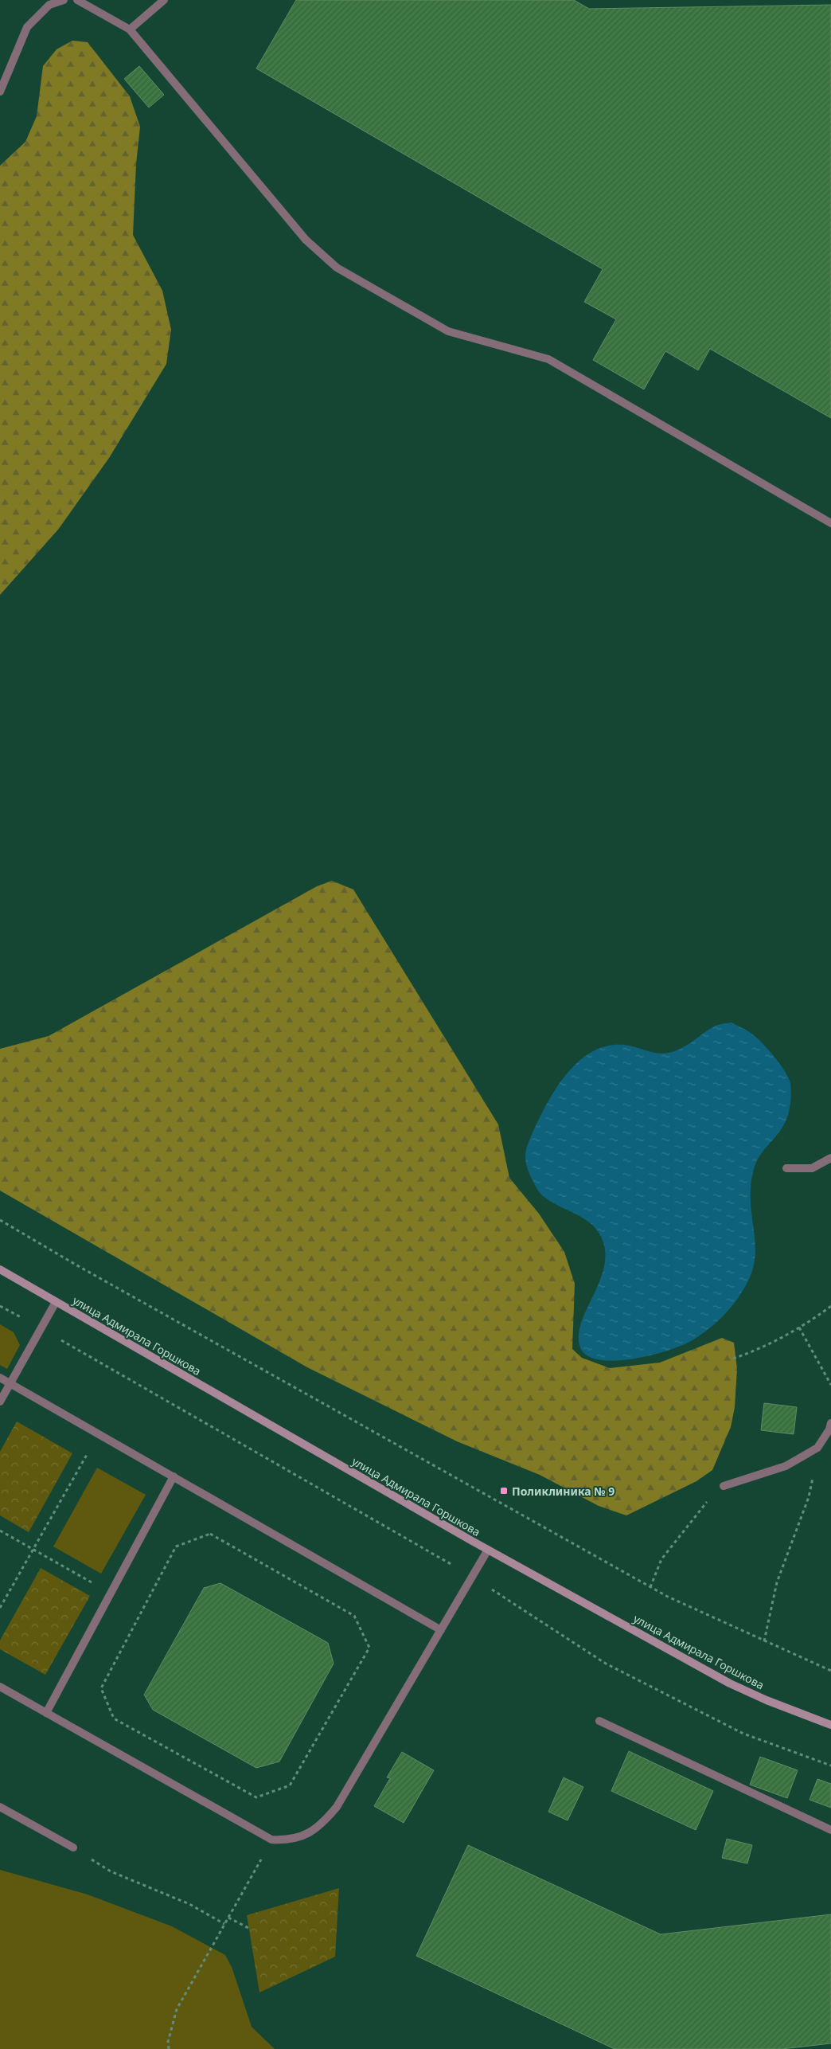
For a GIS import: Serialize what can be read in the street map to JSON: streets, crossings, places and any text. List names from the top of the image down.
{
  "streets": {
    "main road": ["улица Адмирала Горшкова"]
  },
  "places": {
    "transit": ["Поликлиника № 9"]
  }
}
